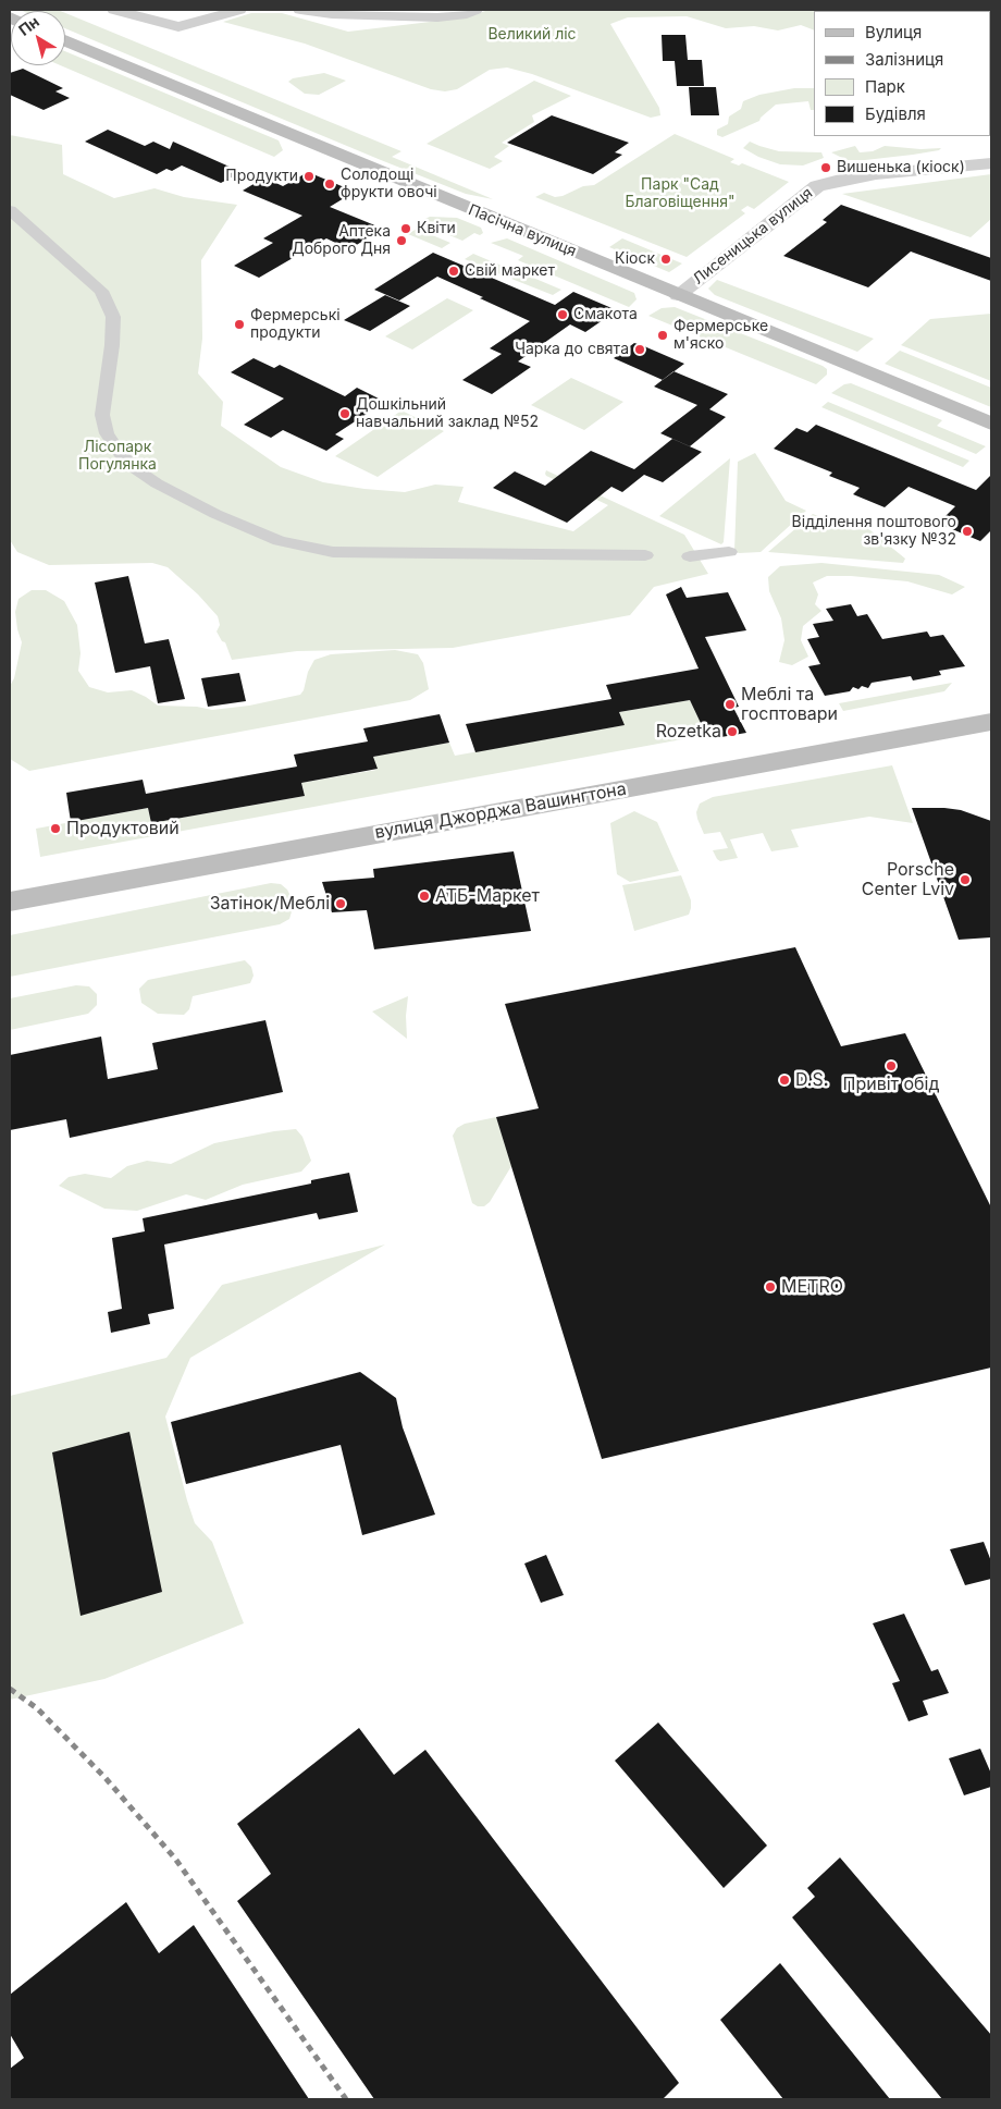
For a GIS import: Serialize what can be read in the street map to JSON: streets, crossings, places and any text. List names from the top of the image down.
{
  "streets": {
    "main road": ["Пасічна вулиця", "вулиця Джорджа Вашингтона"],
    "street": ["Лисеницька вулиця"]
  },
  "crossings": [
    ["Пасічна вулиця", "Лисеницька вулиця"]
  ],
  "parks": ["Великий ліс", "Парк \"Сад Благовіщення\"", "Лісопарк Погулянка"],
  "places": [
    "Вишенька (кіоск)",
    "Продукти",
    "Солодощі фрукти овочі",
    "Квіти",
    "Аптека Доброго Дня",
    "Кіоск",
    "Свій маркет",
    "Смакота",
    "Фермерські продукти",
    "Фермерське м'яско",
    "Чарка до свята",
    "Дошкільний навчальний заклад №52",
    "Відділення поштового зв'язку №32",
    "Меблі та госптовари",
    "Rozetka",
    "Продуктовий",
    "Porsche Center Lviv",
    "АТБ-Маркет",
    "Затінок/Меблі",
    "Привіт обід",
    "D.S.",
    "METRO"
  ],
  "legend": [
    "Вулиця",
    "Залізниця",
    "Парк",
    "Будівля"
  ],
  "north": "top left"
}
